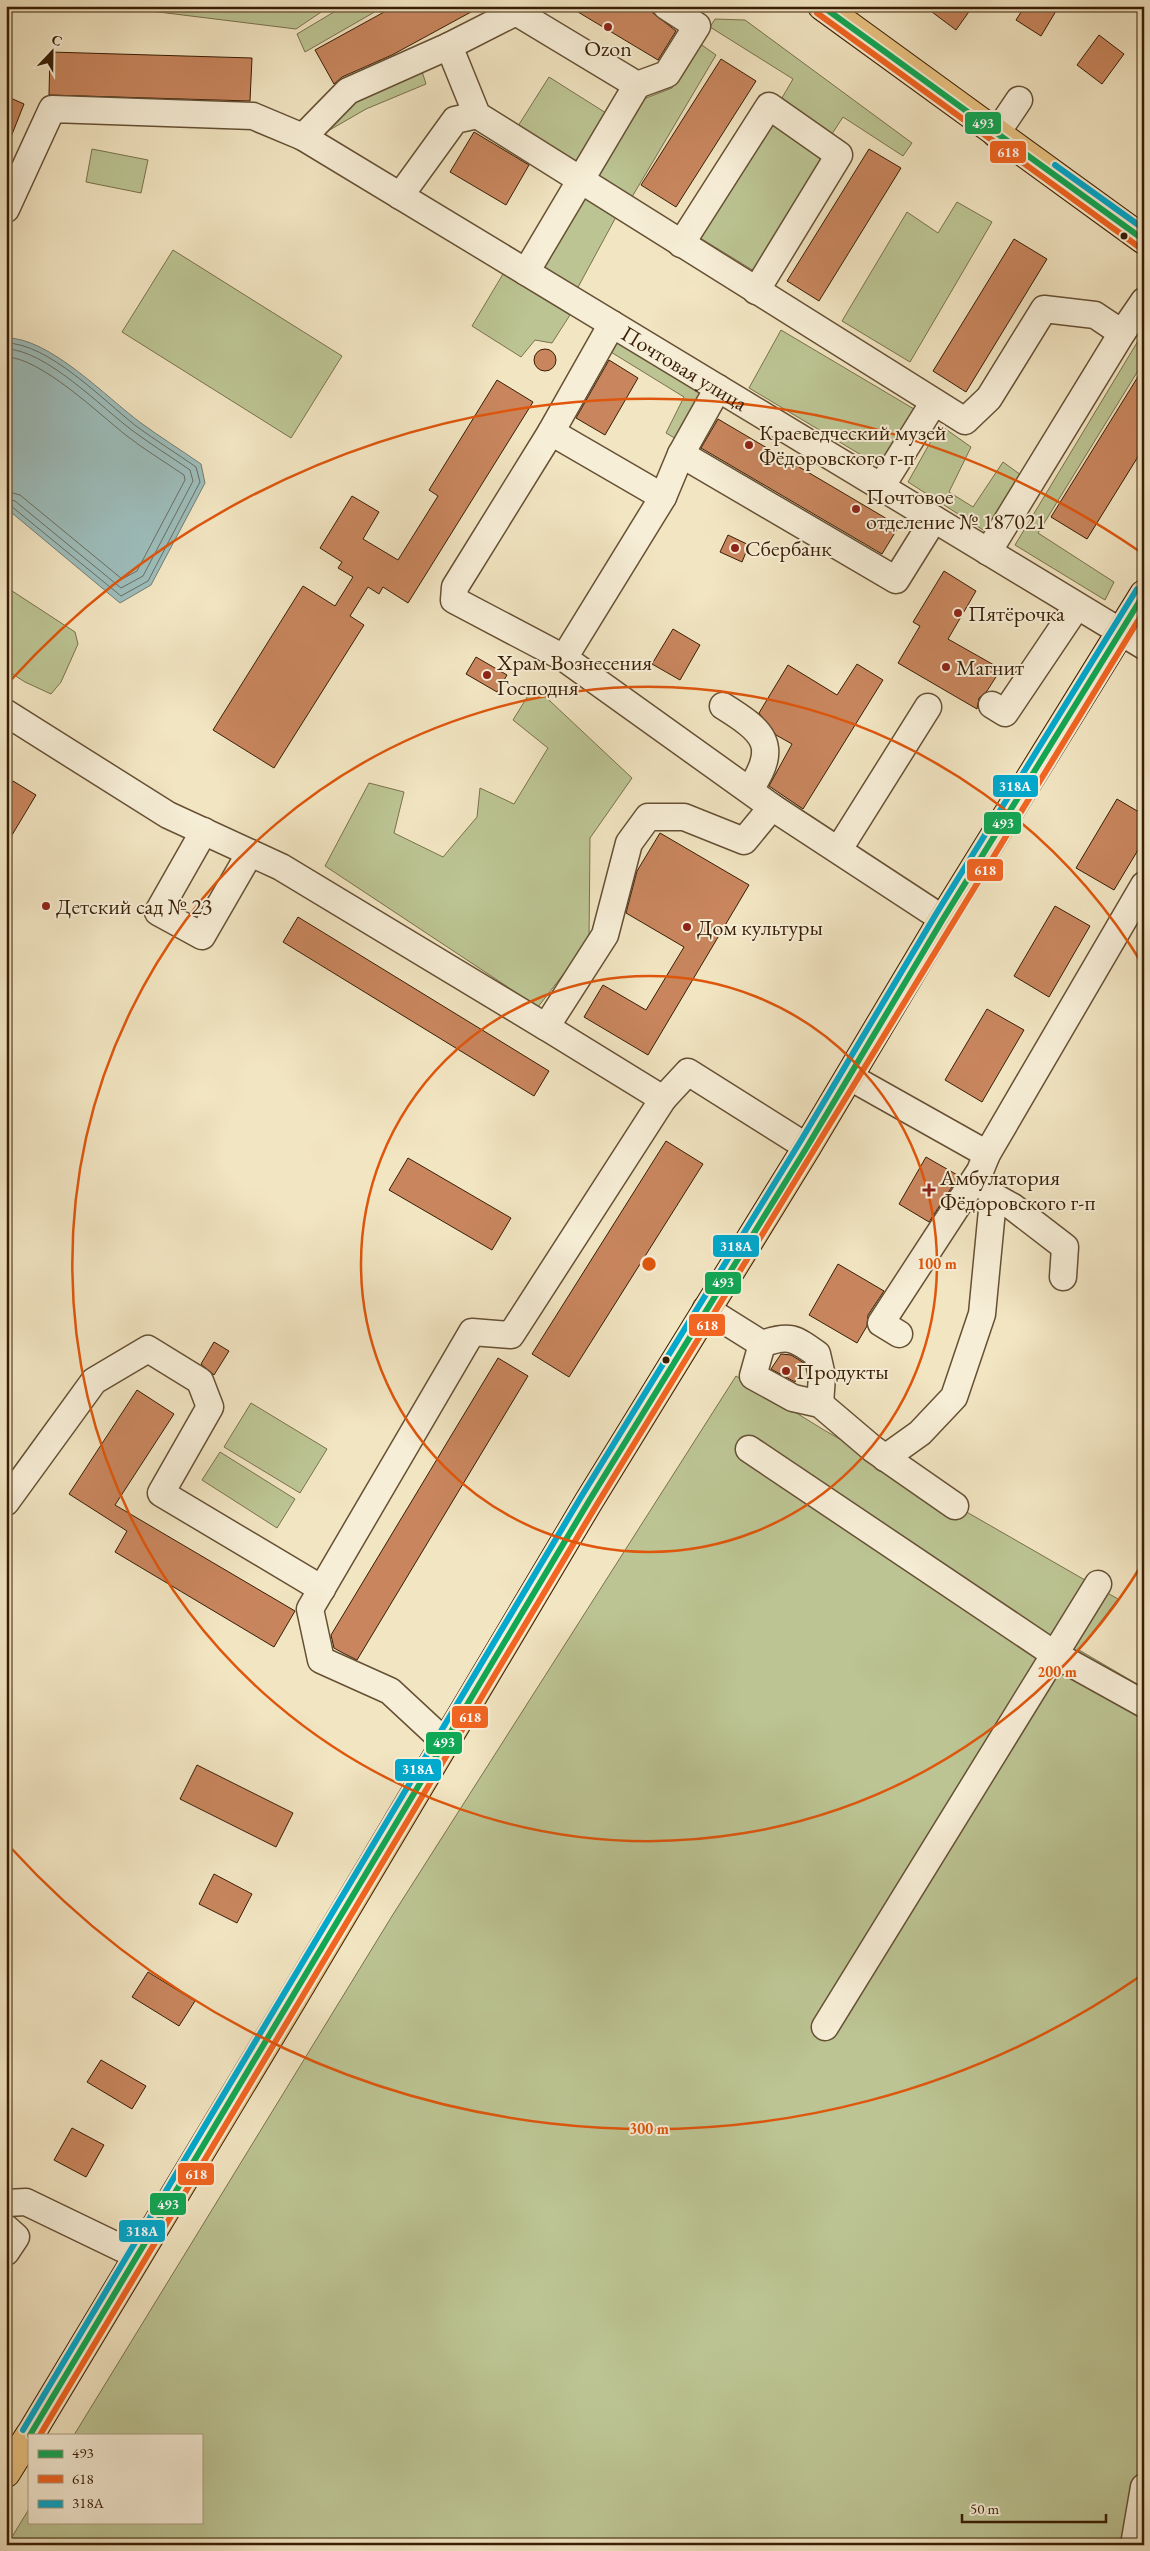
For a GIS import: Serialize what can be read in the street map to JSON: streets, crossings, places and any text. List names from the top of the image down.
{
  "streets": {
    "street": ["Почтовая улица"]
  },
  "places": {
    "other": [
      "Ozon",
      "Краеведческий музей Фёдоровского г-п",
      "Почтовое отделение № 187021",
      "Сбербанк",
      "Пятёрочка",
      "Магнит",
      "Храм Вознесения Господня",
      "Детский сад № 23",
      "Дом культуры",
      "Продукты"
    ],
    "health": ["Амбулатория Фёдоровского г-п"]
  },
  "lines": ["transit line 493", "transit line 618", "transit line 318А"],
  "legend": ["493", "618", "318А"],
  "scale_bar": "50 m",
  "north": "top",
  "rings": ["100 m", "200 m", "300 m"]
}
